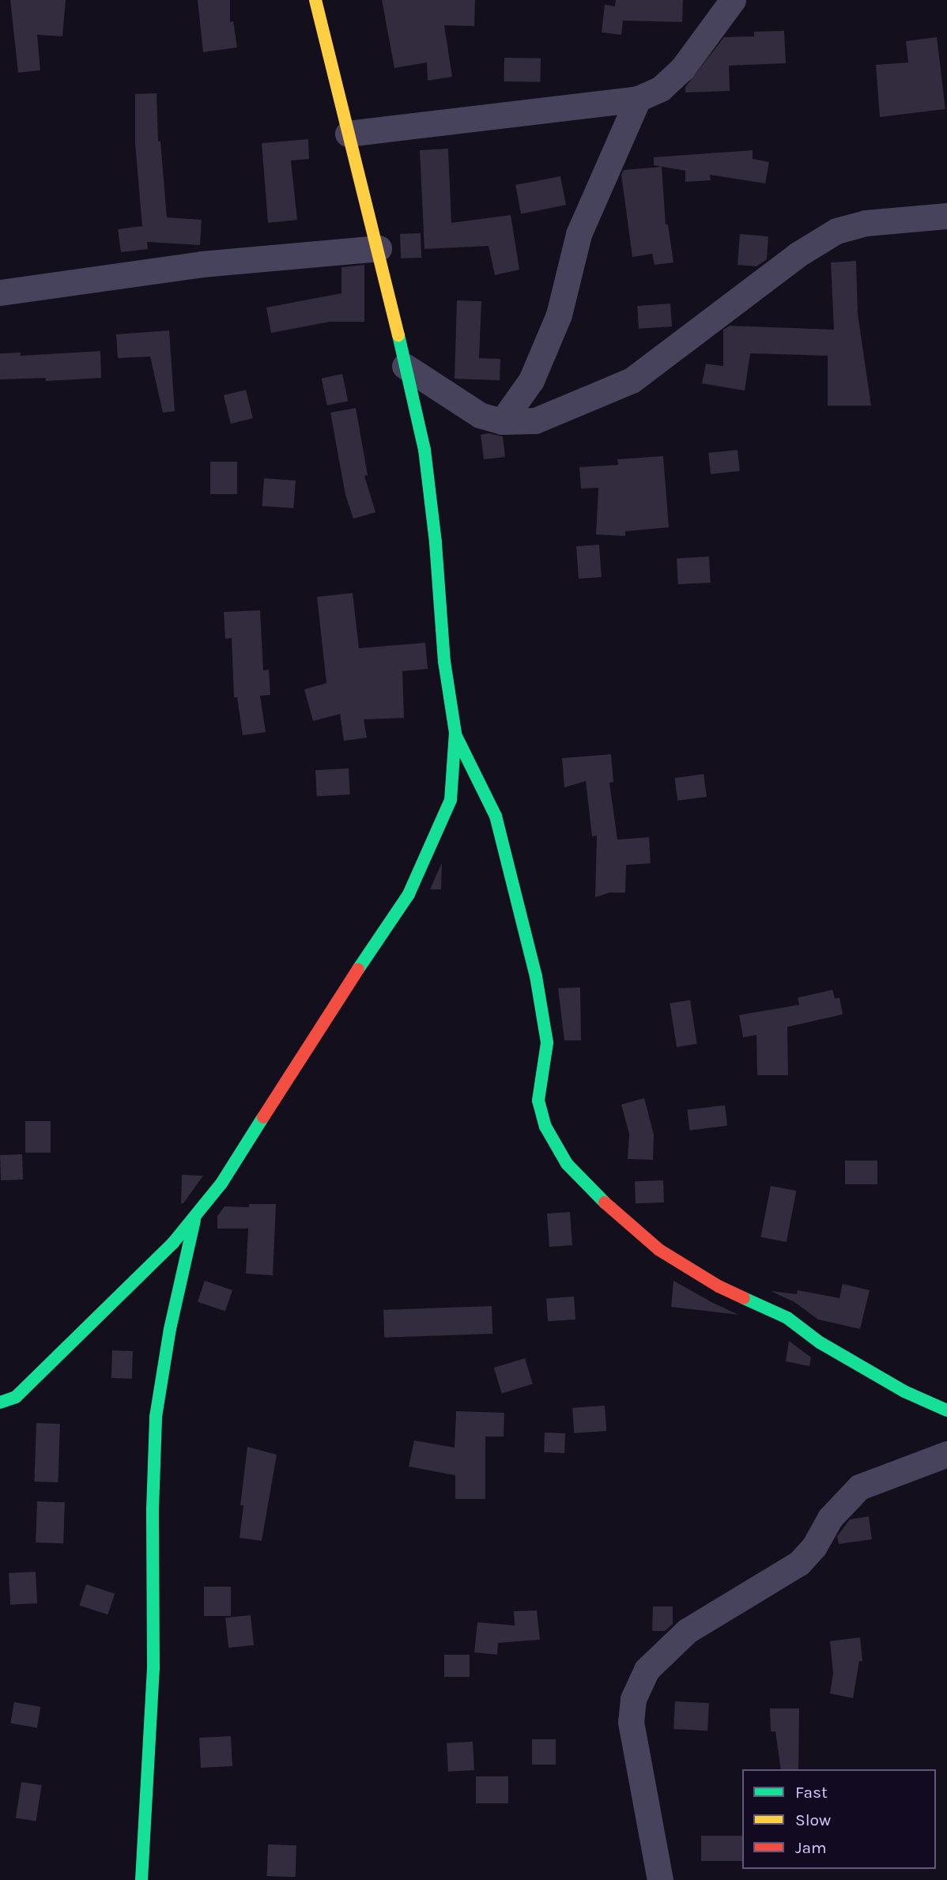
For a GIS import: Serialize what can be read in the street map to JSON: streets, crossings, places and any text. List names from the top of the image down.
{
  "legend": ["Fast", "Slow", "Jam"]
}
